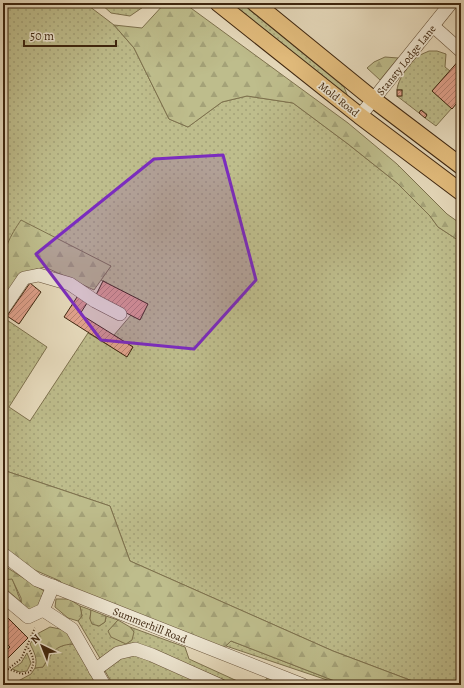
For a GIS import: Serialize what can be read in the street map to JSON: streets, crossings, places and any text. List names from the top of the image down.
{
  "streets": {
    "main road": ["Mold Road"],
    "street": ["Stansty Lodge Lane", "Summerhill Road"]
  },
  "crossings": [
    ["Stansty Lodge Lane", "Mold Road"]
  ],
  "scale_bar": "50 m",
  "north": "top left"
}
